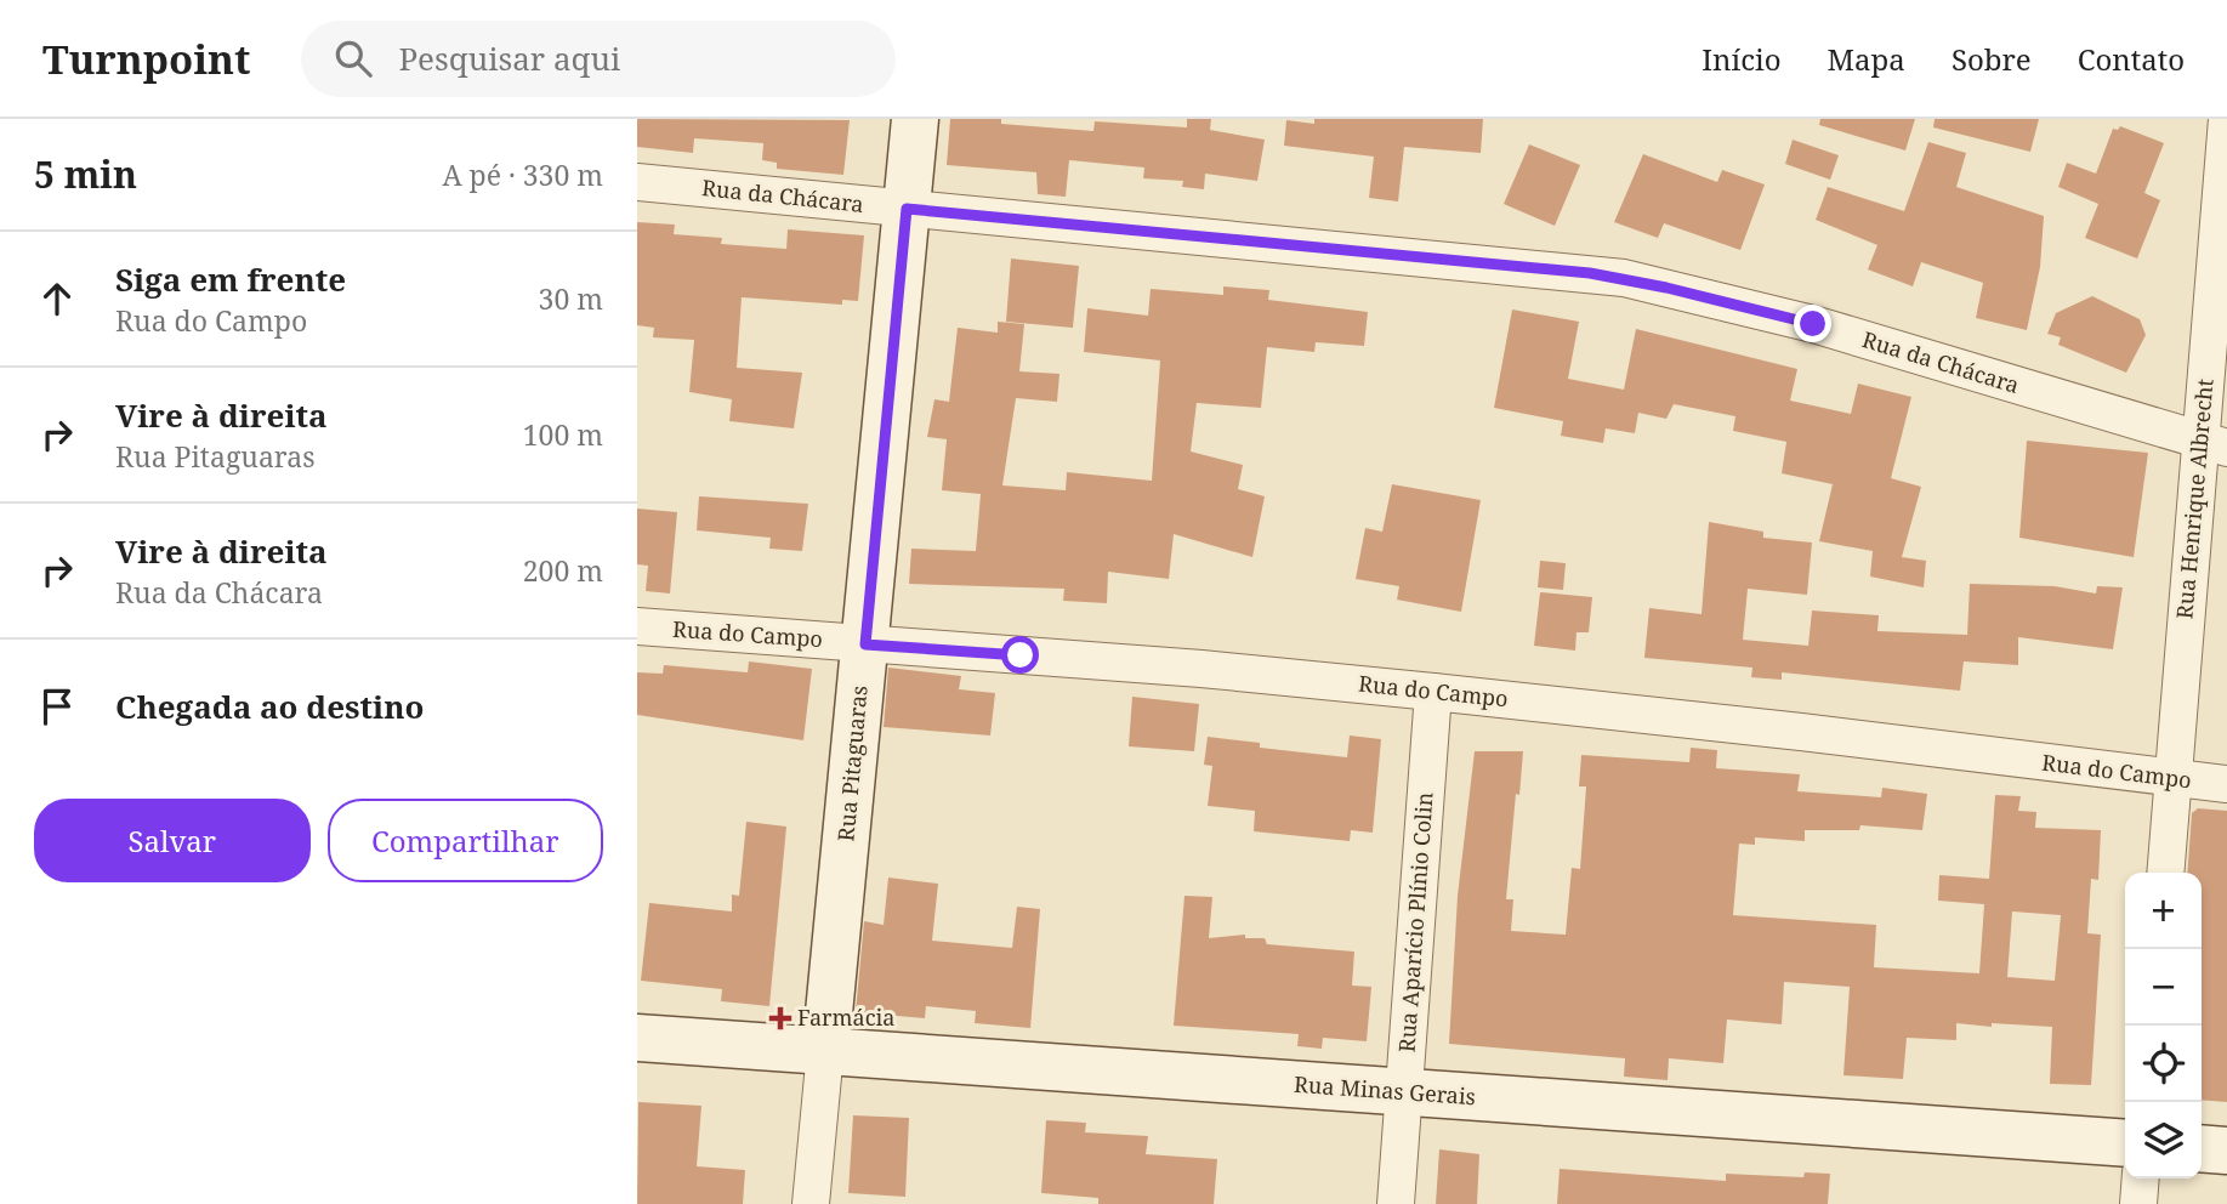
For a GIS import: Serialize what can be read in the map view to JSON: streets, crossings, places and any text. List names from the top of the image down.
{
  "streets": {
    "main road": ["Rua Pitaguaras", "Rua Minas Gerais"],
    "street": [
      "Rua da Chácara",
      "Rua Henrique Albrecht",
      "Rua do Campo",
      "Rua Aparício Plínio Colin"
    ]
  },
  "crossings": [
    ["Rua da Chácara", "Rua Henrique Albrecht"],
    ["Rua da Chácara", "Rua Pitaguaras"],
    ["Rua Henrique Albrecht", "Rua do Campo"],
    ["Rua do Campo", "Rua Pitaguaras"],
    ["Rua do Campo", "Rua Aparício Plínio Colin"],
    ["Rua Pitaguaras", "Rua Minas Gerais"],
    ["Rua Aparício Plínio Colin", "Rua Minas Gerais"]
  ],
  "places": {
    "health": ["Farmácia"]
  },
  "page": {
    "header": "Turnpoint",
    "search": "Pesquisar aqui",
    "nav": [
      "Início",
      "Mapa",
      "Sobre",
      "Contato"
    ],
    "heading": ["5 min", "A pé · 330 m"],
    "list": [
      ["Siga em frente", "Rua do Campo", "30 m"],
      ["Vire à direita", "Rua Pitaguaras", "100 m"],
      ["Vire à direita", "Rua da Chácara", "200 m"],
      "Chegada ao destino"
    ],
    "buttons": ["Salvar", "Compartilhar"],
    "map_buttons": ["+", "−"]
  }
}
